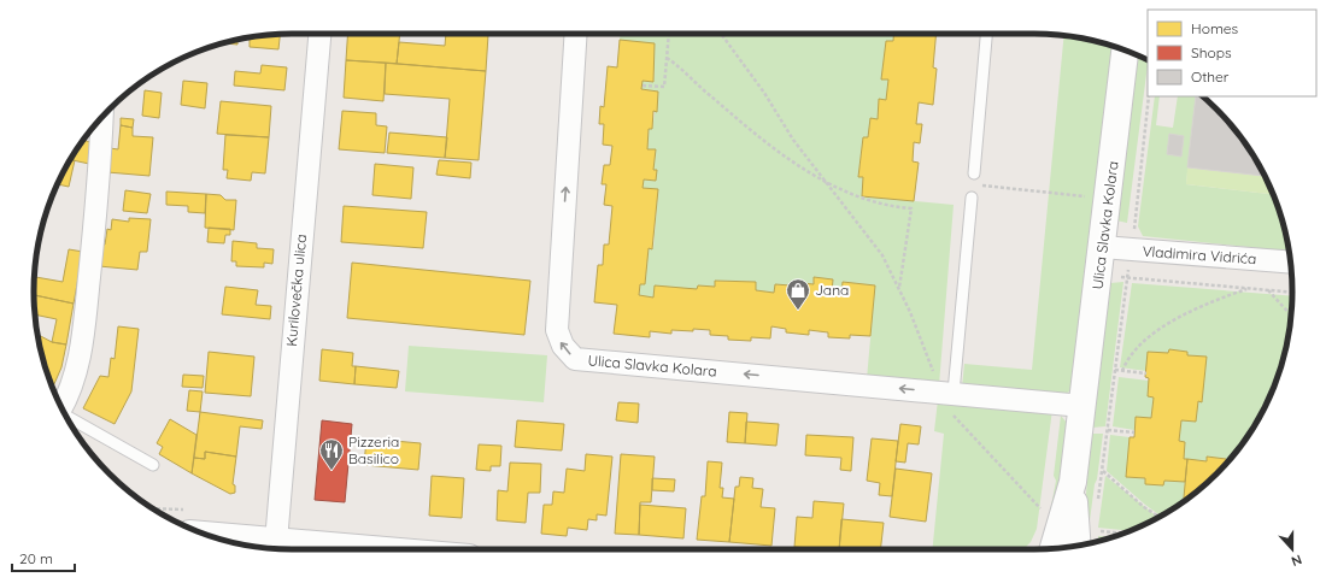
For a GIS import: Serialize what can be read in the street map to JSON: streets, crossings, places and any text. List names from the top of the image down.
{
  "streets": {
    "main road": ["Ulica Slavka Kolara"],
    "street": ["Vladimira Vidrića", "Kurilovečka ulica"]
  },
  "crossings": [
    ["Ulica Slavka Kolara", "Vladimira Vidrića"]
  ],
  "places": {
    "shop": ["Jana"],
    "restaurant": ["Pizzeria Basilico"]
  },
  "legend": ["Homes", "Shops", "Other"],
  "scale_bar": "20 m",
  "north": "bottom"
}
